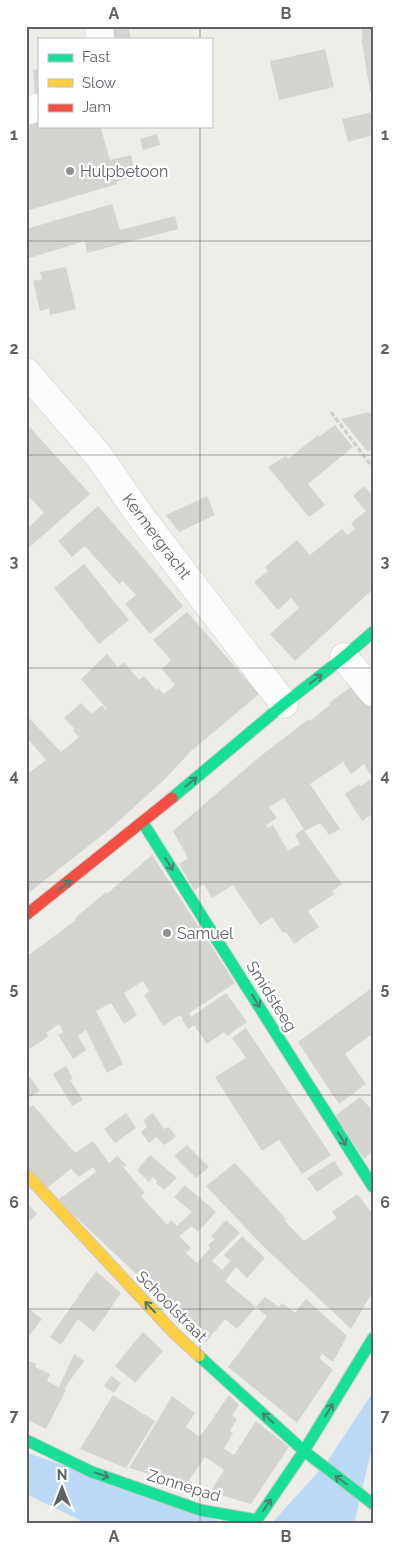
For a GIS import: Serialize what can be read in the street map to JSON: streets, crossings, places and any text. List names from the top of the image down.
{
  "streets": {
    "street": [
      "Kermergracht",
      "Smidsteeg",
      "Schoolstraat",
      "Zonnepad"
    ]
  },
  "crossings": [
    ["Schoolstraat", "Zonnepad"]
  ],
  "one_way": ["Smidsteeg", "Schoolstraat", "Zonnepad"],
  "places": ["Hulpbetoon", "Samuel"],
  "legend": ["Fast", "Slow", "Jam"],
  "north": "top",
  "grid": {
    "columns": ["A", "B"],
    "rows": [
      "1",
      "2",
      "3",
      "4",
      "5",
      "6",
      "7"
    ]
  }
}
